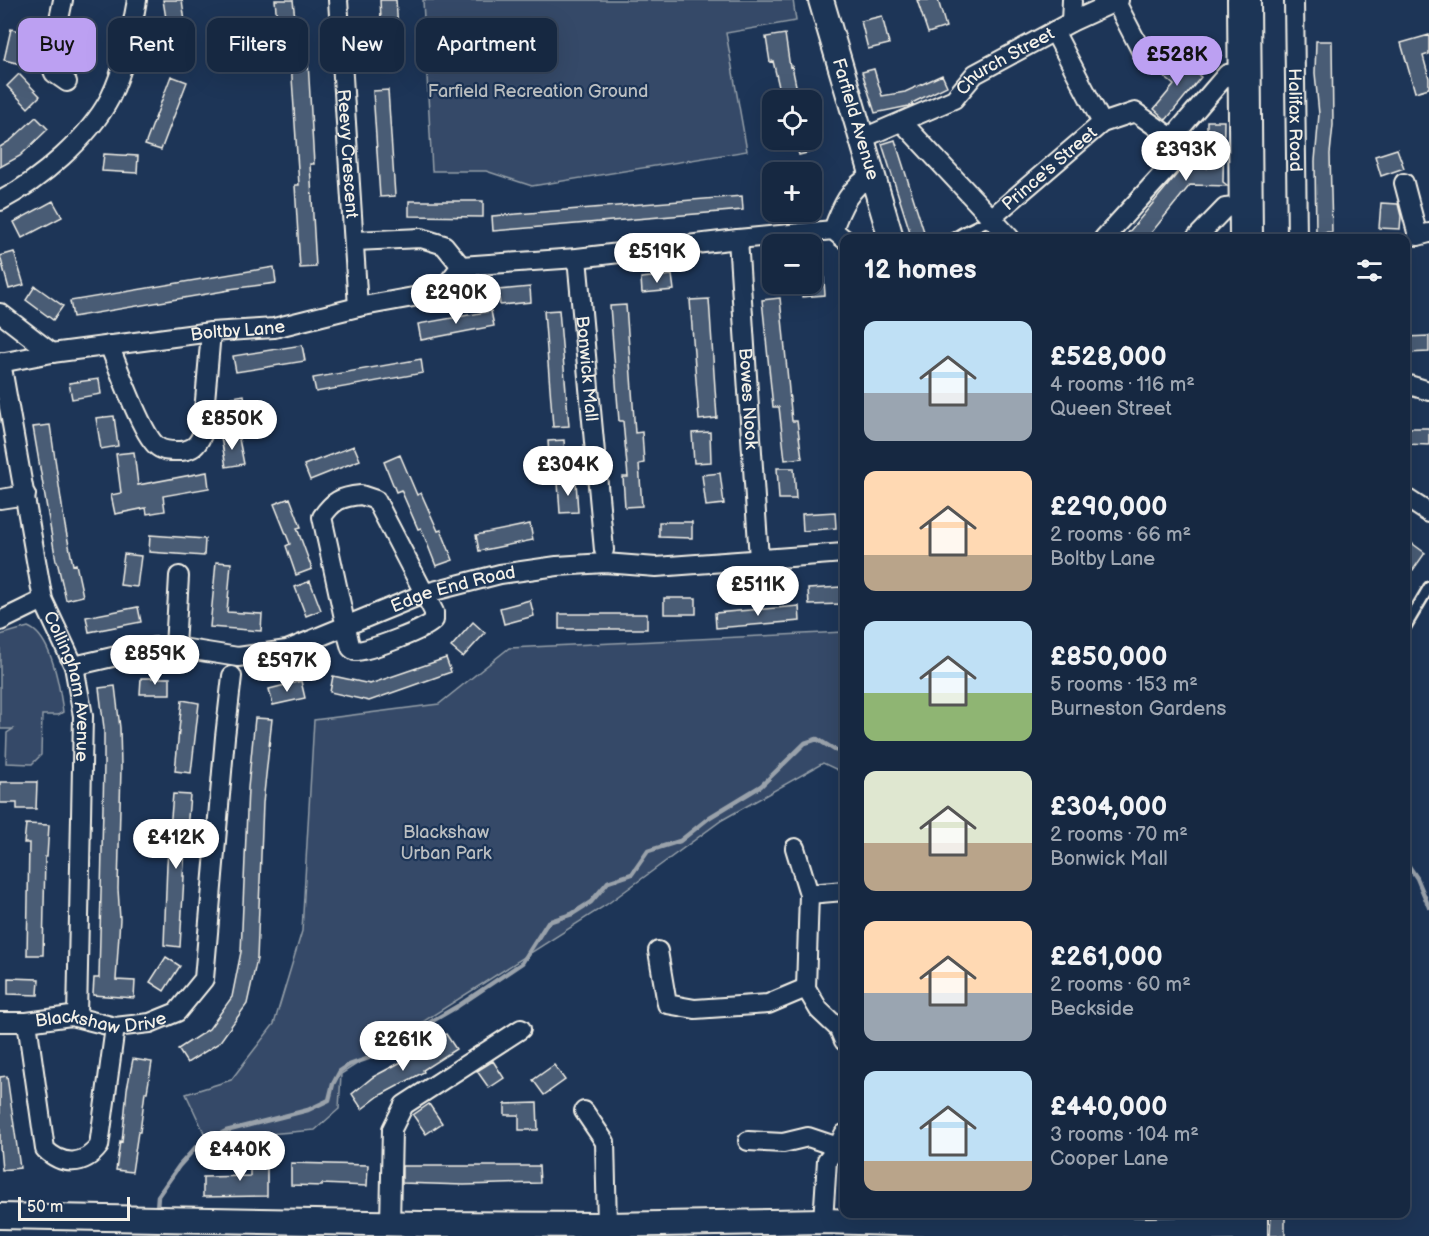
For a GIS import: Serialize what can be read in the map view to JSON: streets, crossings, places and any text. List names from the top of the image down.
{
  "streets": {
    "main road": ["Farfield Avenue"],
    "street": [
      "Church Street",
      "Halifax Road",
      "Reevy Crescent",
      "Prince's Street",
      "Boltby Lane",
      "Bonwick Mall",
      "Bowes Nook",
      "Edge End Road",
      "Collingham Avenue",
      "Blackshaw Drive"
    ]
  },
  "crossings": [
    ["Church Street", "Farfield Avenue"],
    ["Reevy Crescent", "Boltby Lane"],
    ["Boltby Lane", "Collingham Avenue"],
    ["Bowes Nook", "Edge End Road"],
    ["Edge End Road", "Collingham Avenue"],
    ["Collingham Avenue", "Blackshaw Drive"]
  ],
  "parks": ["Farfield Recreation Ground", "Blackshaw Urban Park"],
  "scale_bar": "50 m",
  "page": {
    "chip": [
      "Buy",
      "Rent",
      "Filters",
      "New",
      "Apartment"
    ],
    "price": [
      "£528K",
      "£393K",
      "£519K",
      "£290K",
      "£850K",
      "£304K",
      "£511K",
      "£859K",
      "£597K",
      "£412K",
      "£261K",
      "£440K"
    ],
    "map_buttons": ["+", "−"],
    "heading": "12 homes",
    "list": [
      {
        "name": "£528,000",
        "note": "4 rooms · 116 m² · Queen Street"
      },
      {
        "name": "£290,000",
        "note": "2 rooms · 66 m² · Boltby Lane"
      },
      {
        "name": "£850,000",
        "note": "5 rooms · 153 m² · Burneston Gardens"
      },
      {
        "name": "£304,000",
        "note": "2 rooms · 70 m² · Bonwick Mall"
      },
      {
        "name": "£261,000",
        "note": "2 rooms · 60 m² · Beckside"
      },
      {
        "name": "£440,000",
        "note": "3 rooms · 104 m² · Cooper Lane"
      }
    ],
    "scale": "50 m"
  }
}
